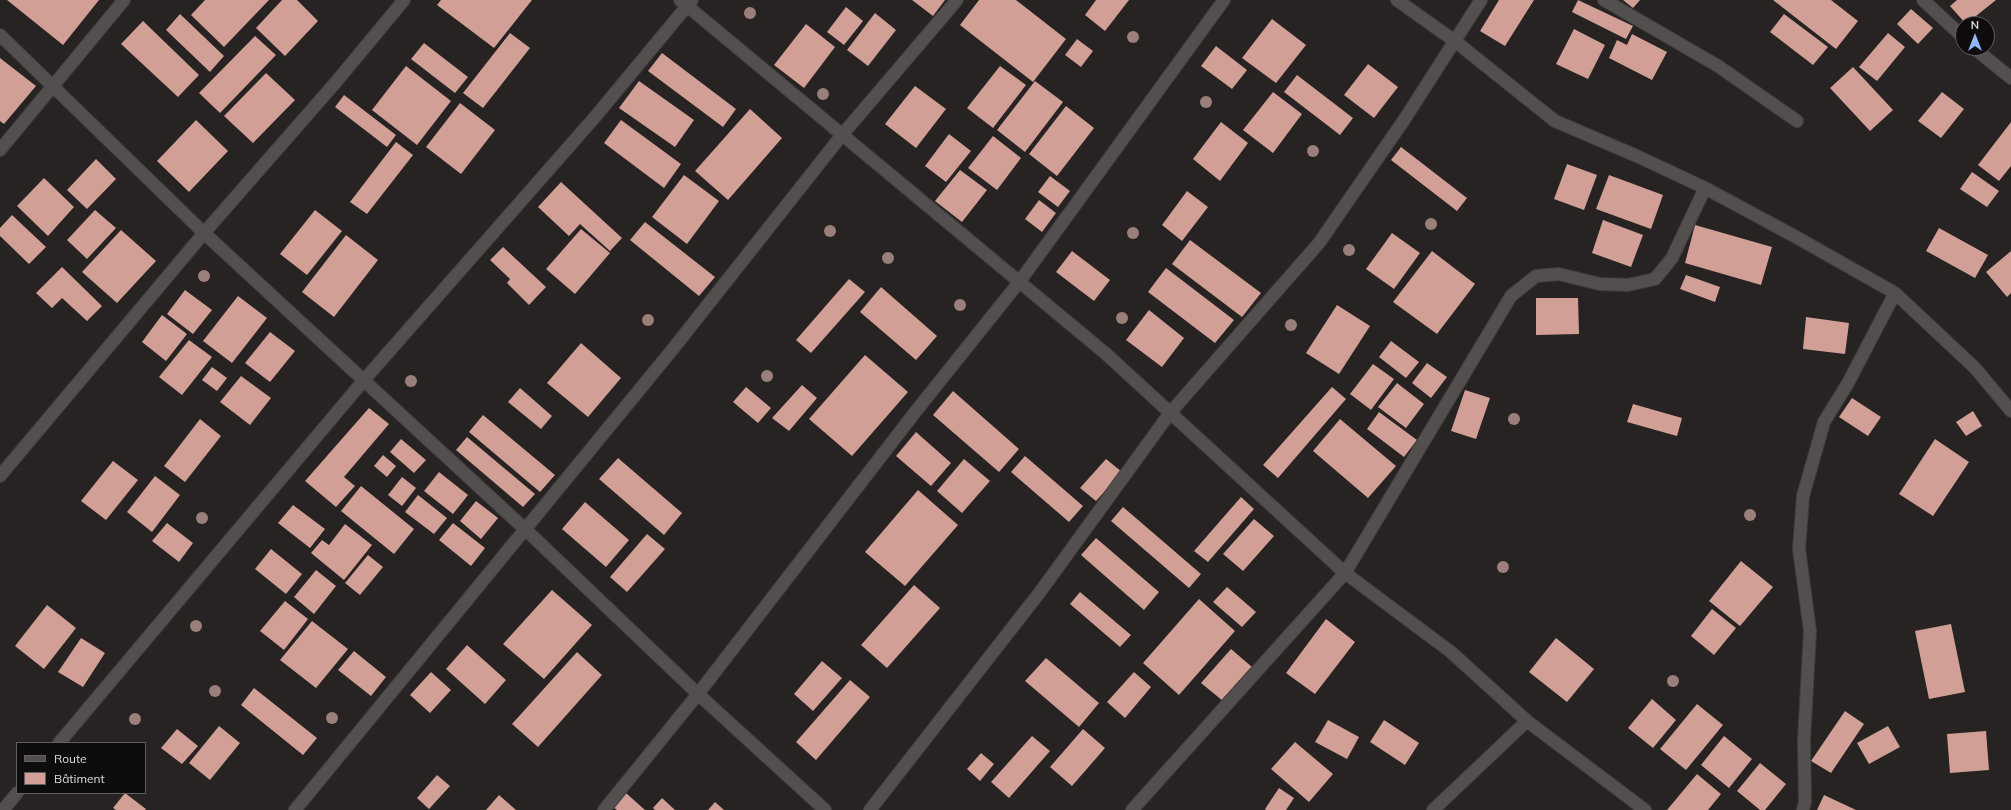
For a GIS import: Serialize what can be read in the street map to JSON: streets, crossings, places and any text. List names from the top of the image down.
{
  "legend": ["Route", "Bâtiment"],
  "north": "top"
}
